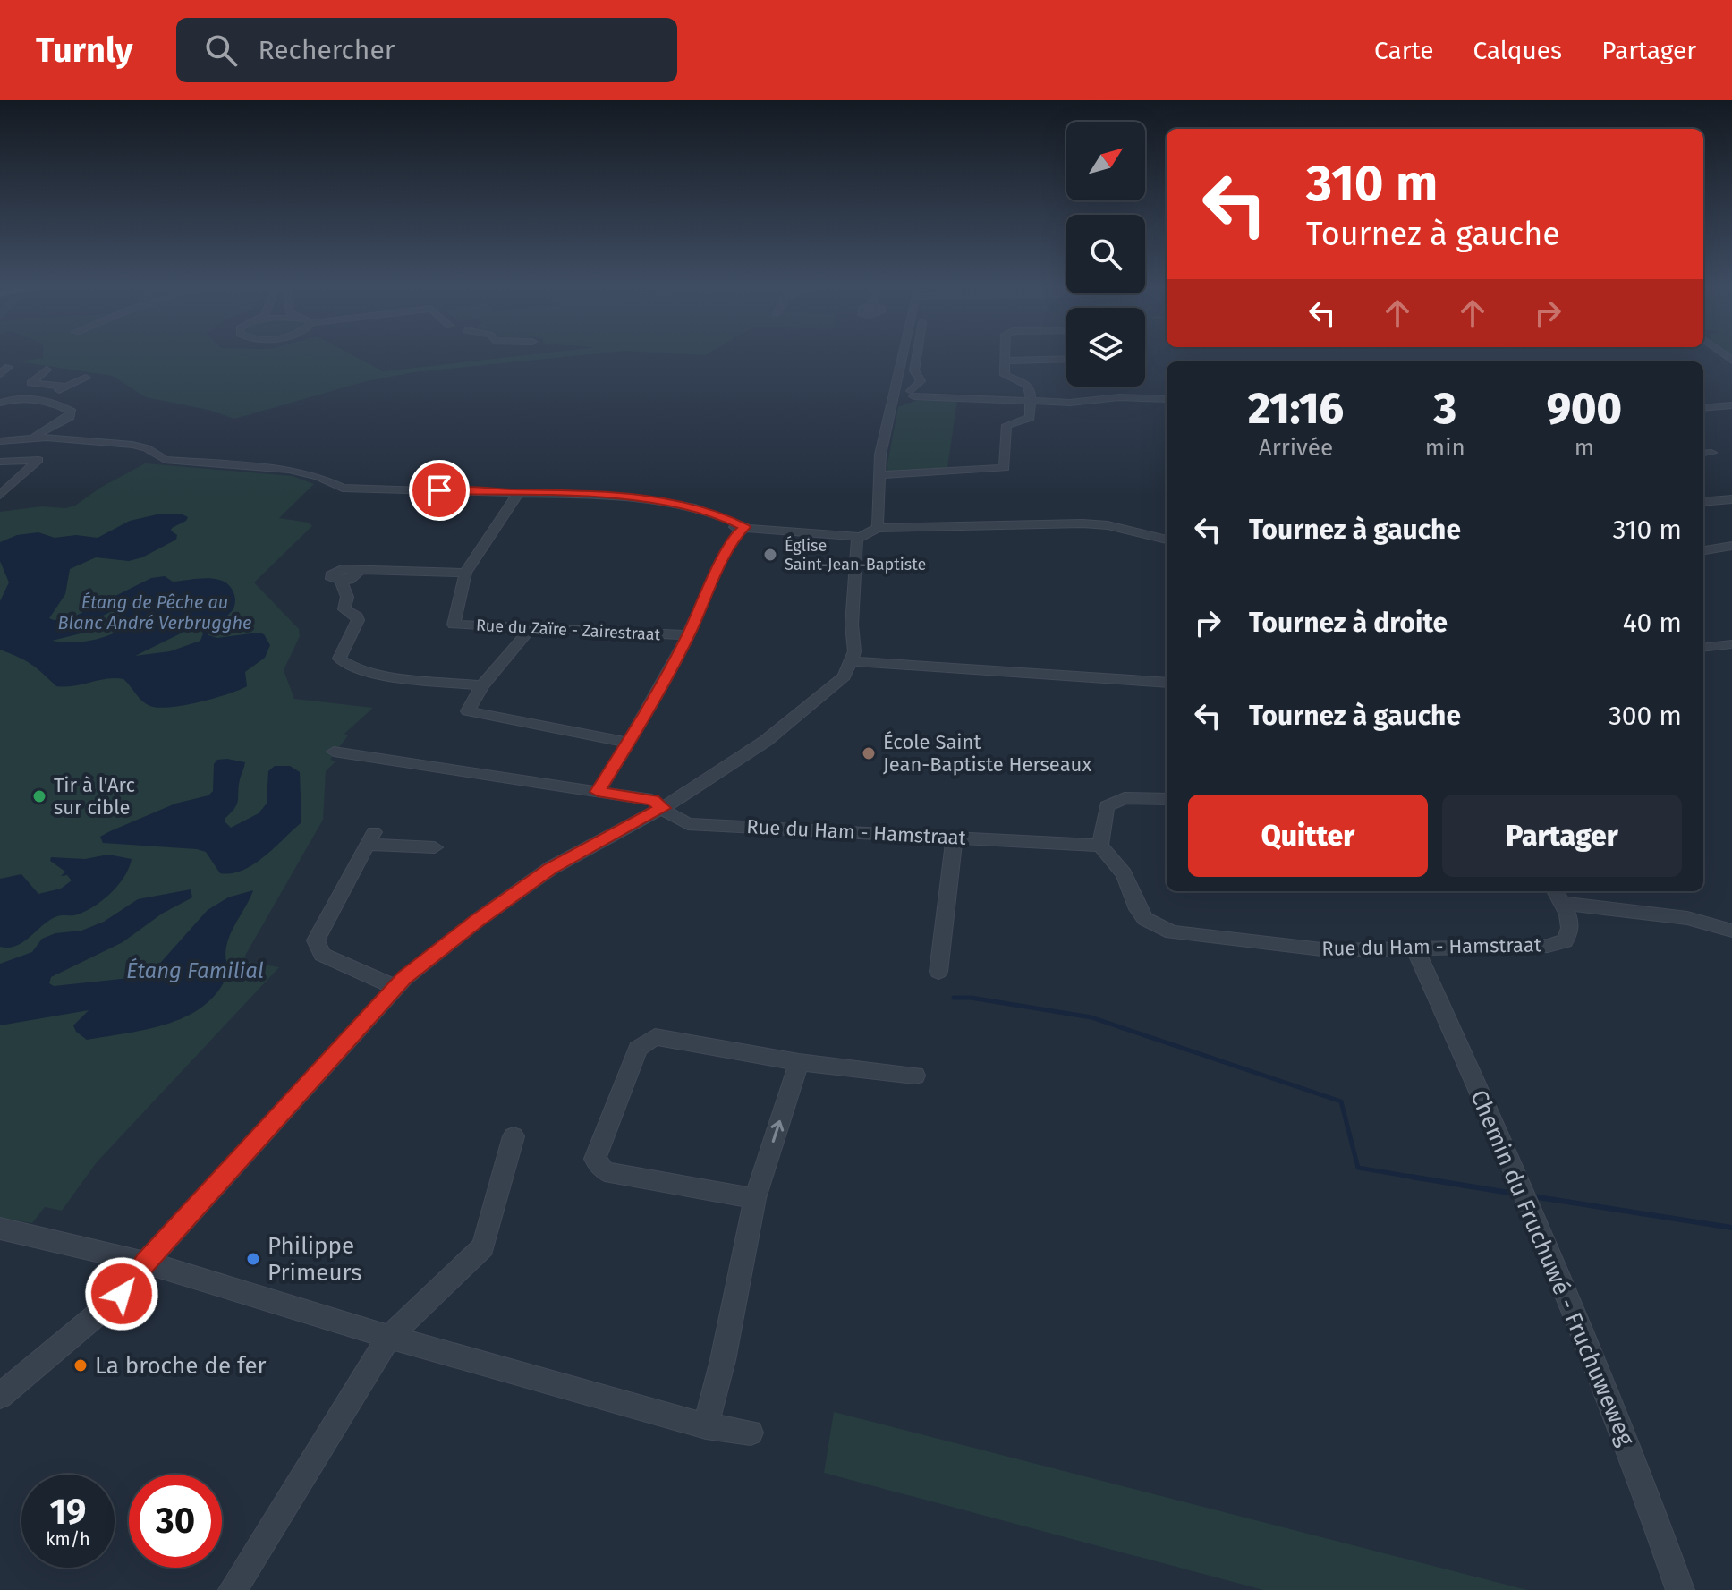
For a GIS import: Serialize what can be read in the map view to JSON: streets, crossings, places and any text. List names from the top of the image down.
{
  "streets": {
    "street": ["Rue du Zaïre - Zairestraat", "Rue du Ham - Hamstraat", "Chemin du Fruchuwé - Fruchuweweg"]
  },
  "crossings": [
    ["Rue du Ham - Hamstraat", "Chemin du Fruchuwé - Fruchuweweg"]
  ],
  "water": ["Étang de Pêche au Blanc André Verbrugghe", "Étang Familial"],
  "places": [
    "Église Saint-Jean-Baptiste",
    "École Saint Jean-Baptiste Herseaux",
    "Tir à l'Arc sur cible",
    "Philippe Primeurs",
    "La broche de fer"
  ],
  "north": "top right",
  "page": {
    "header": "Turnly",
    "search": "Rechercher",
    "nav": ["Carte", "Calques", "Partager"],
    "turn": ["310 m", "Tournez à gauche"],
    "eta": [
      "21:16",
      "Arrivée",
      "3",
      "min",
      "900",
      "m"
    ],
    "list": [
      {
        "name": "Tournez à gauche",
        "value": "310 m"
      },
      {
        "name": "Tournez à droite",
        "value": "40 m"
      },
      {
        "name": "Tournez à gauche",
        "value": "300 m"
      }
    ],
    "buttons": ["Quitter", "Partager"],
    "speed": "19 km/h",
    "limit": "30"
  }
}
